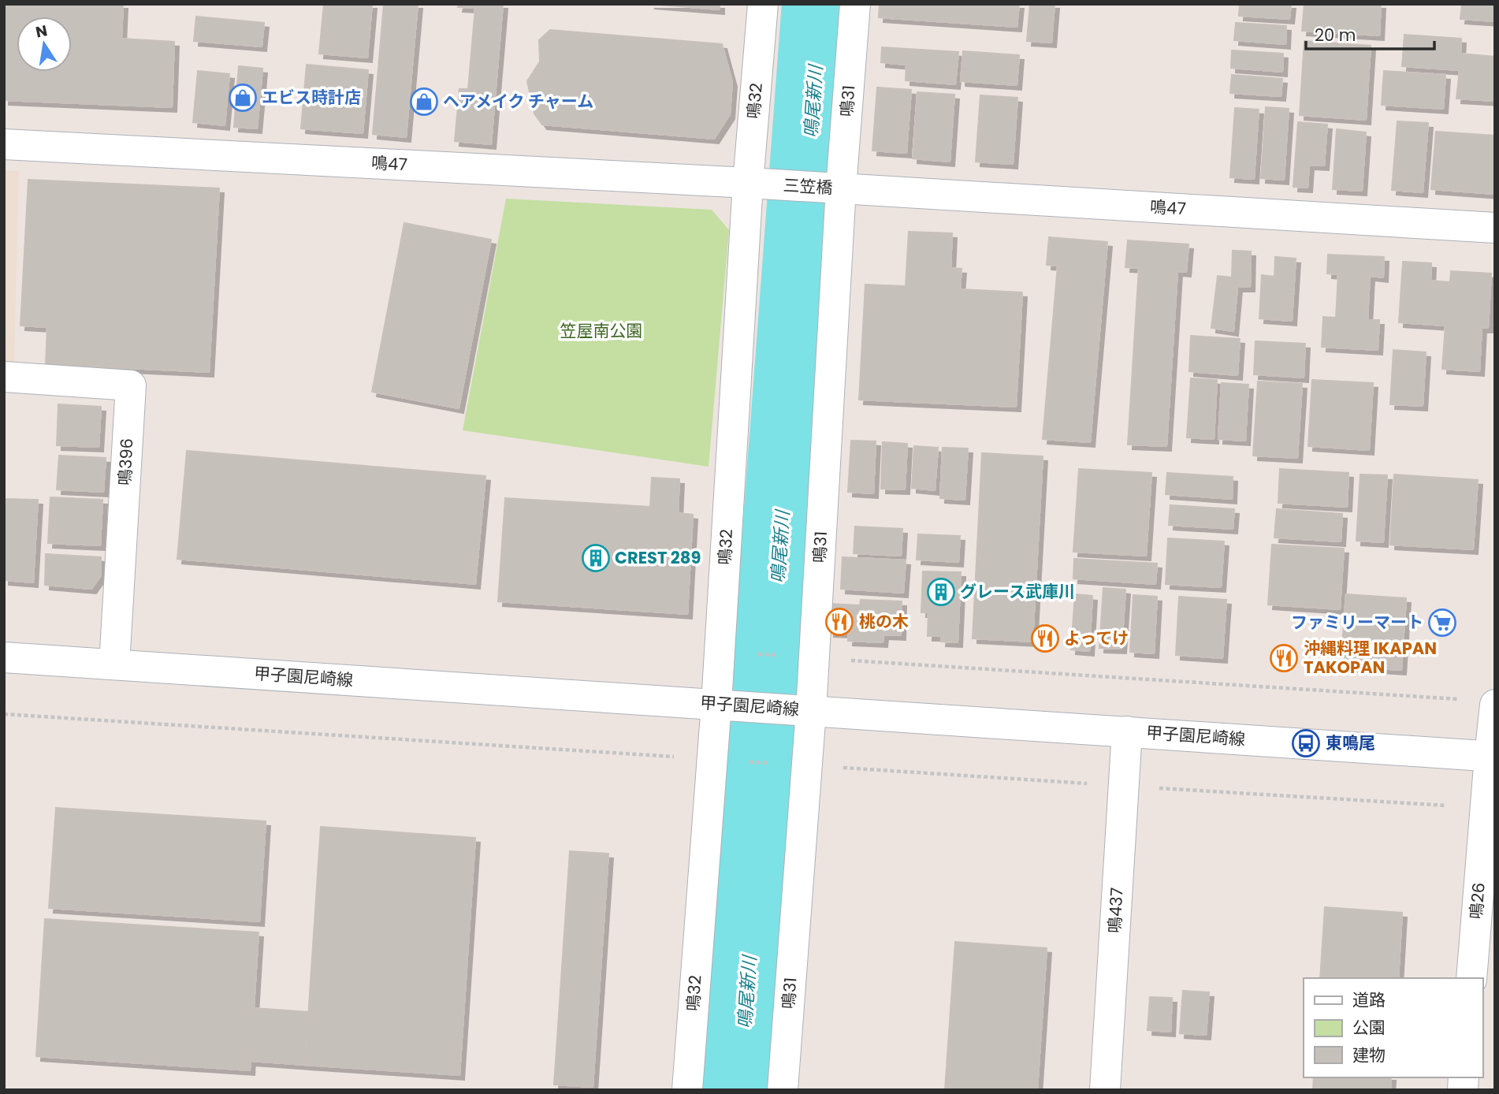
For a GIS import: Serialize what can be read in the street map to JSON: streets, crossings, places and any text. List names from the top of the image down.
{
  "streets": {
    "street": [
      "鳴32",
      "鳴31",
      "鳴47",
      "三笠橋",
      "鳴396",
      "甲子園尼崎線",
      "鳴26",
      "鳴437"
    ]
  },
  "crossings": [
    ["鳴32", "鳴47"],
    ["鳴32", "三笠橋"],
    ["鳴32", "甲子園尼崎線"],
    ["鳴31", "鳴47"],
    ["鳴31", "三笠橋"],
    ["鳴31", "甲子園尼崎線"],
    ["鳴47", "三笠橋"],
    ["鳴396", "甲子園尼崎線"],
    ["甲子園尼崎線", "鳴26"],
    ["甲子園尼崎線", "鳴437"]
  ],
  "water": ["鳴尾新川"],
  "parks": ["笠屋南公園"],
  "places": {
    "shop": ["エビス時計店", "ヘアメイク チャーム"],
    "building": ["CREST 289", "グレース武庫川"],
    "restaurant": ["桃の木", "よってけ", "沖縄料理 IKAPAN TAKOPAN"],
    "supermarket": ["ファミリーマート"],
    "bus stop": ["東鳴尾"]
  },
  "legend": ["道路", "公園", "建物"],
  "scale_bar": "20 m",
  "north": "top"
}
